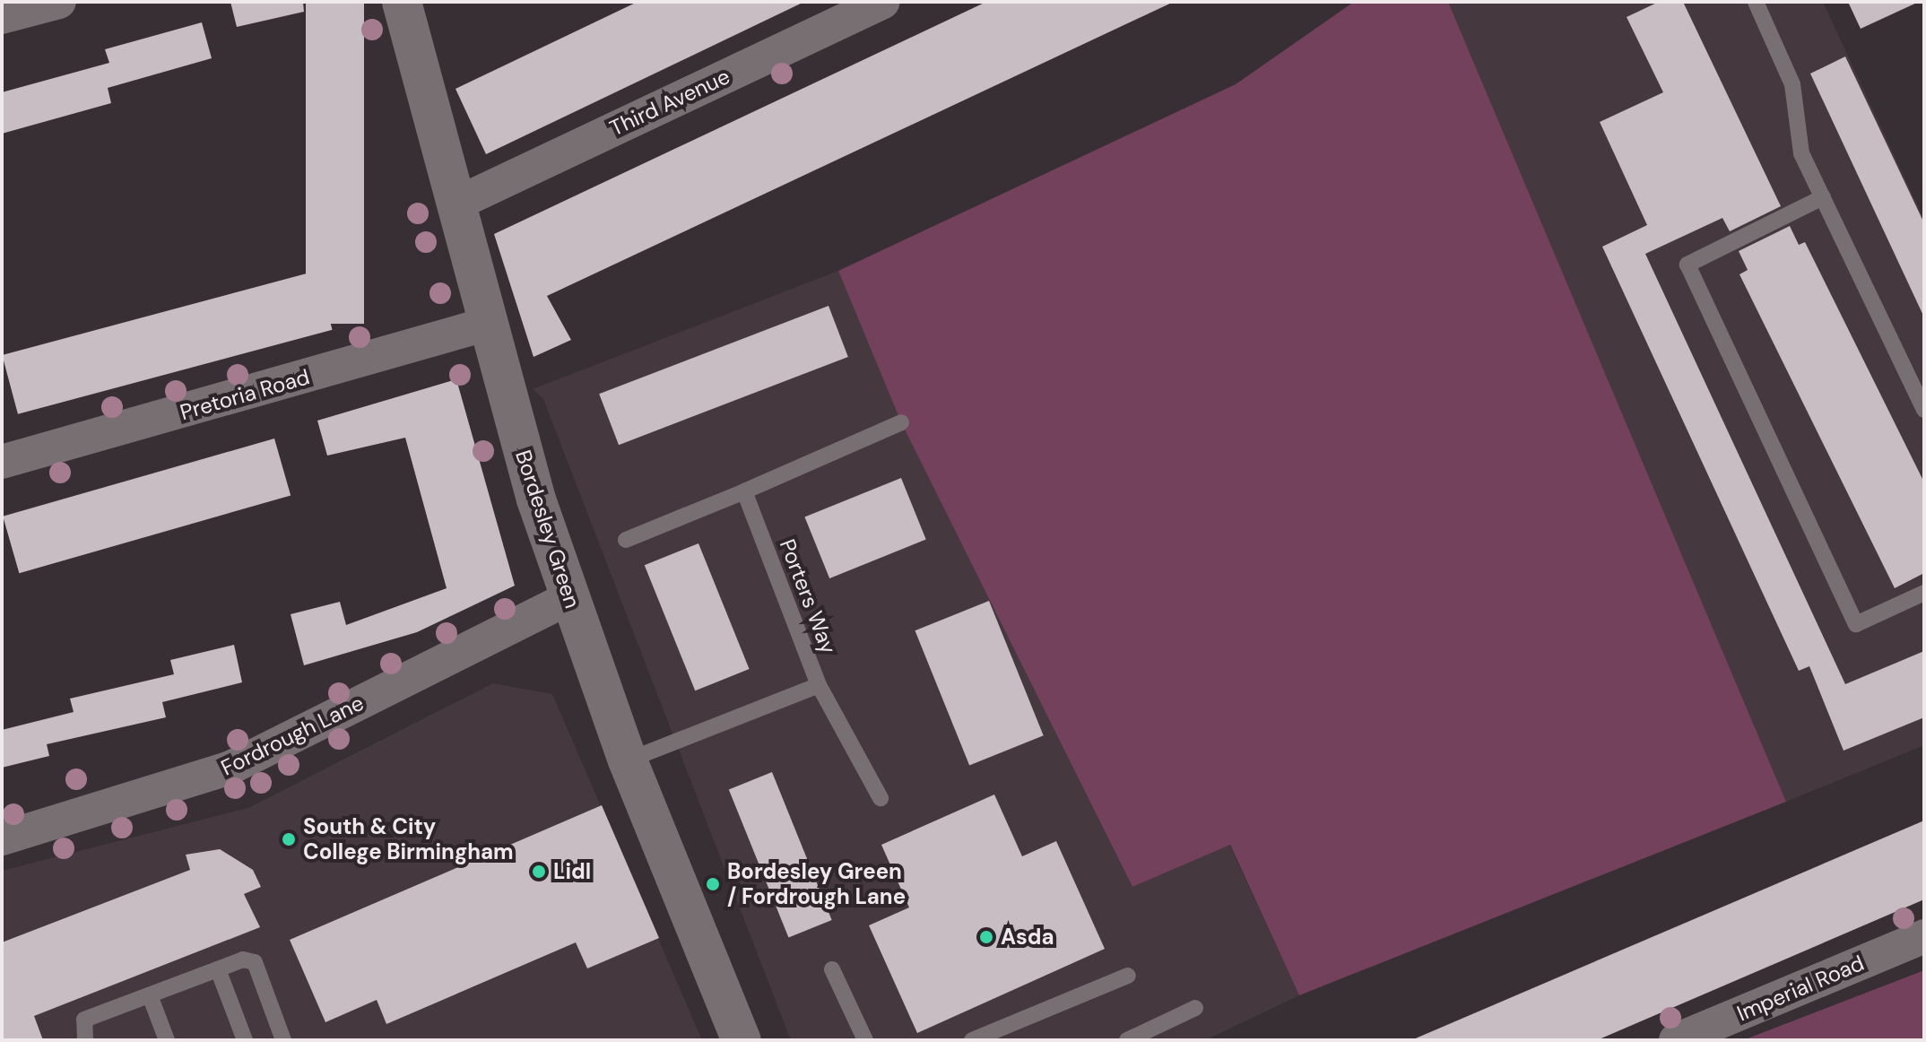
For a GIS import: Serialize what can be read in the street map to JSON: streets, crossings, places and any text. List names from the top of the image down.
{
  "streets": {
    "main road": ["Bordesley Green"],
    "street": [
      "Third Avenue",
      "Pretoria Road",
      "Fordrough Lane",
      "Imperial Road"
    ],
    "lane": ["Porters Way"]
  },
  "crossings": [
    ["Third Avenue", "Bordesley Green"],
    ["Pretoria Road", "Bordesley Green"],
    ["Bordesley Green", "Porters Way"],
    ["Bordesley Green", "Fordrough Lane"]
  ],
  "places": [
    "South & City College Birmingham",
    "Lidl",
    "Bordesley Green / Fordrough Lane",
    "Asda"
  ]
}
